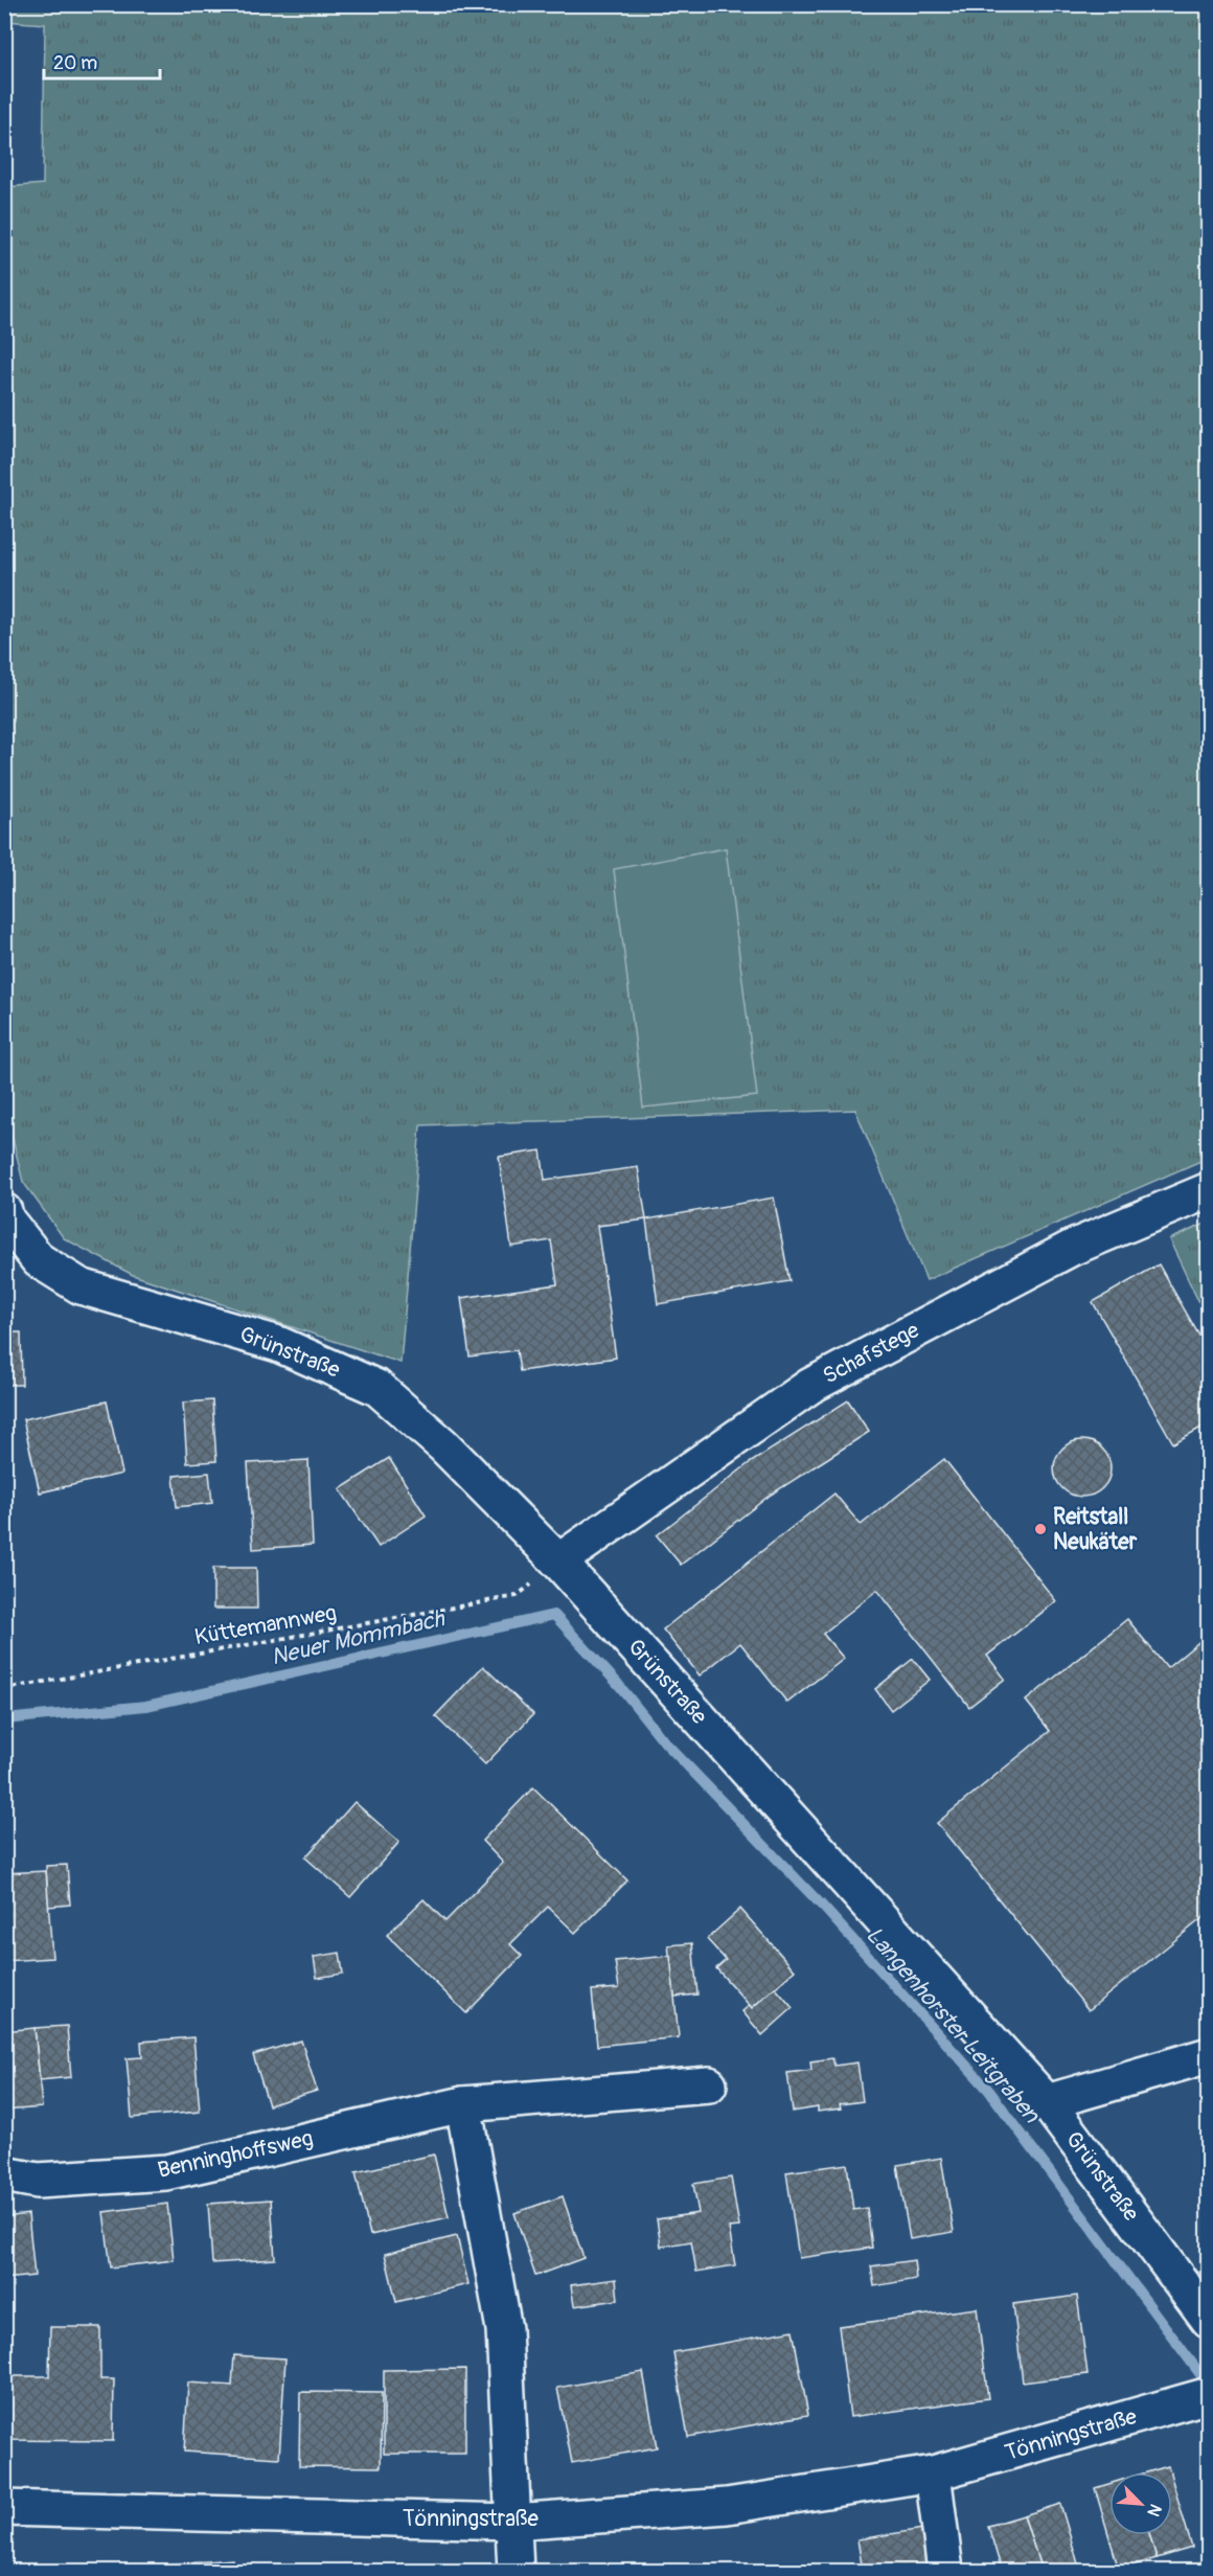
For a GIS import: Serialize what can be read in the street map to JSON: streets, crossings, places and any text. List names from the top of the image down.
{
  "streets": {
    "street": [
      "Grünstraße",
      "Schafstege",
      "Benninghoffsweg",
      "Tönningstraße"
    ],
    "path": ["Küttemannweg"]
  },
  "crossings": [
    ["Grünstraße", "Schafstege"],
    ["Grünstraße", "Küttemannweg"],
    ["Schafstege", "Küttemannweg"]
  ],
  "water": ["Neuer Mommbach", "Langenhorster Leitgraben"],
  "places": ["Reitstall Neukäter"],
  "scale_bar": "20 m",
  "north": "bottom right"
}
